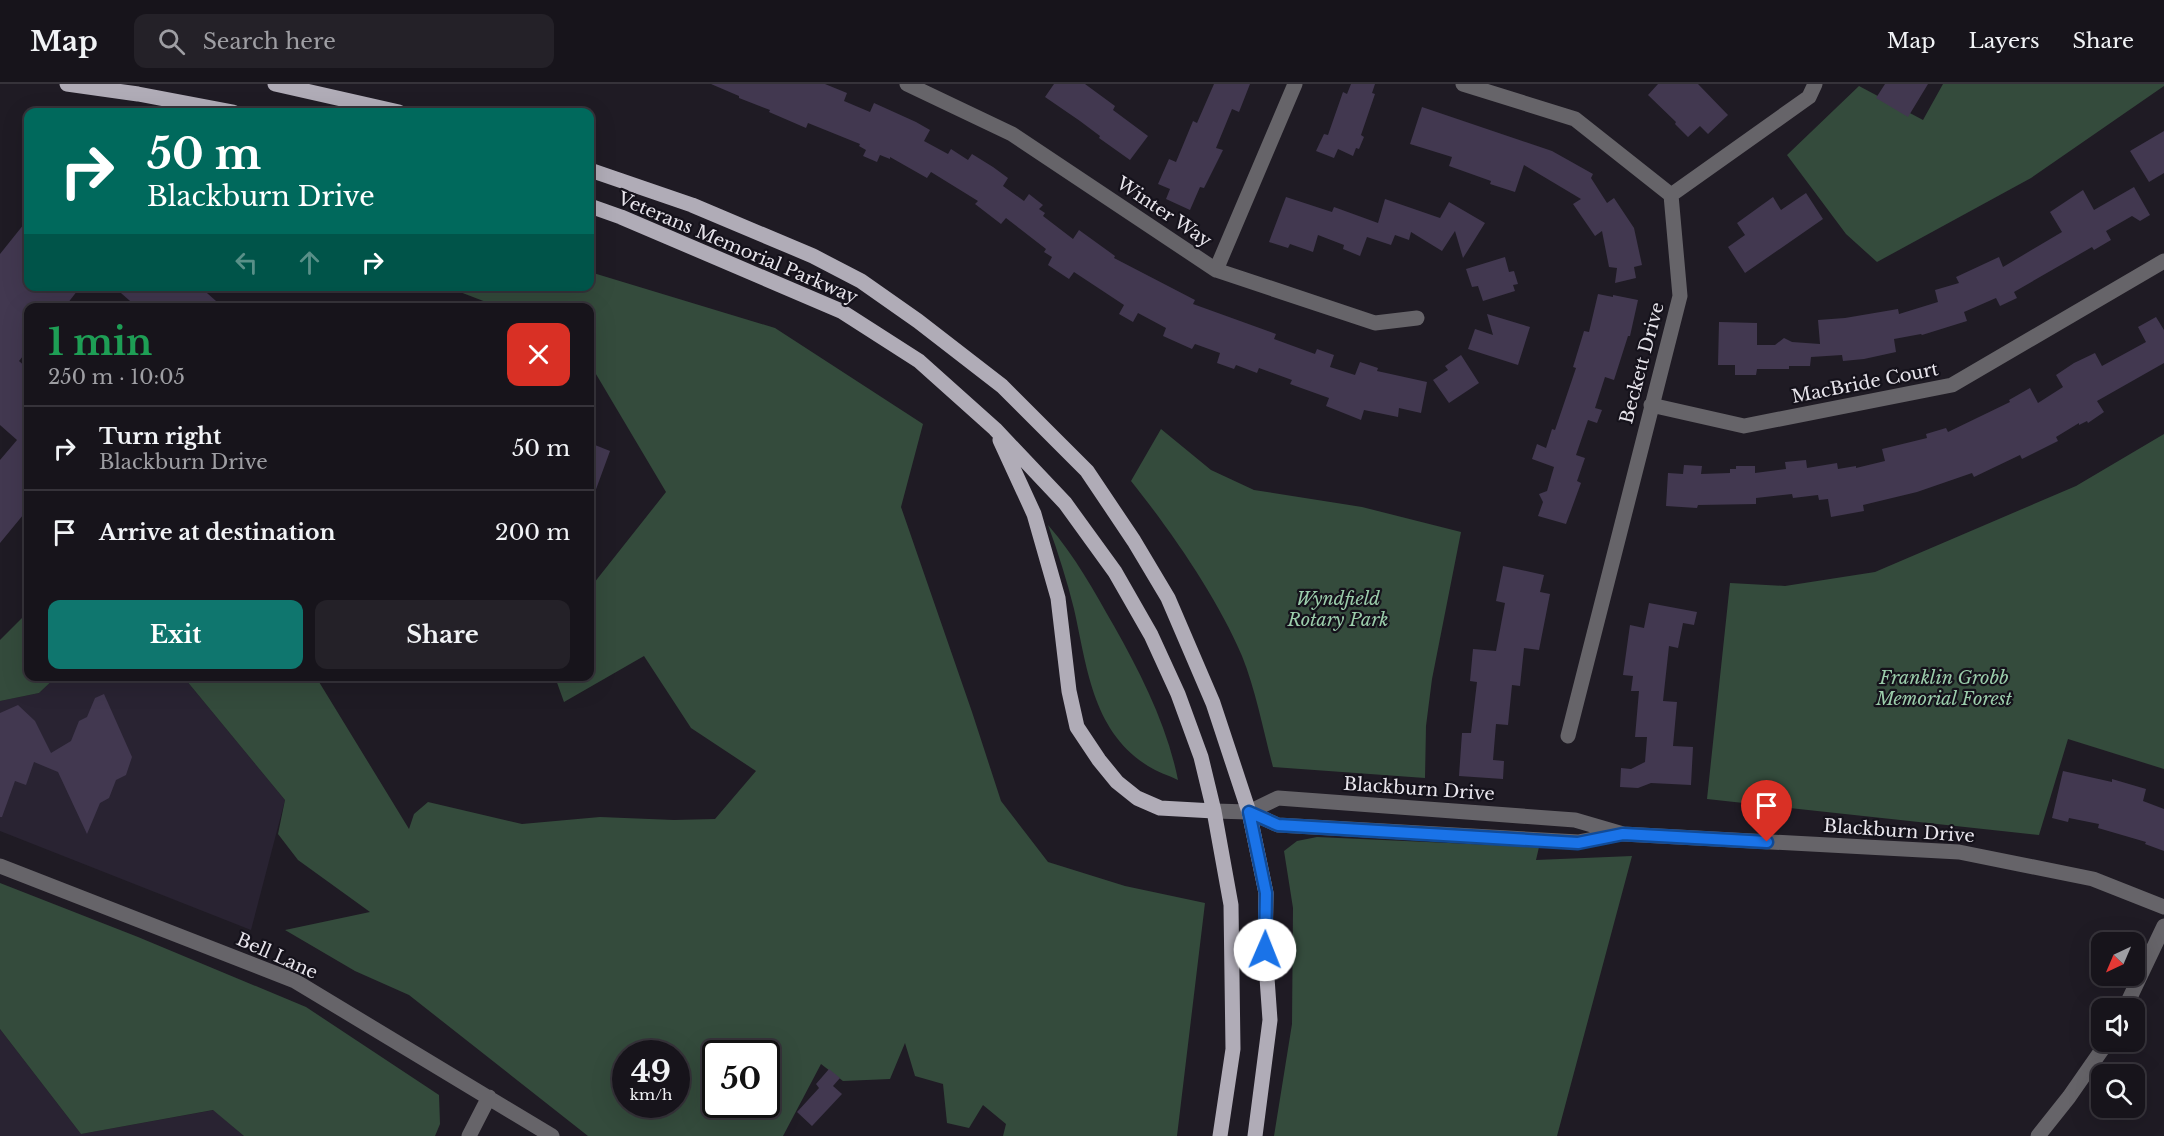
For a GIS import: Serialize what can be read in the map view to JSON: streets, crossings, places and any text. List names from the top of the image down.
{
  "streets": {
    "main road": ["Veterans Memorial Parkway"],
    "street": [
      "Winter Way",
      "Beckett Drive",
      "MacBride Court",
      "Blackburn Drive",
      "Bell Lane"
    ]
  },
  "crossings": [
    ["Veterans Memorial Parkway", "Blackburn Drive"],
    ["Beckett Drive", "MacBride Court"]
  ],
  "parks": ["Wyndfield Rotary Park", "Franklin Grobb Memorial Forest"],
  "north": "bottom left",
  "page": {
    "header": "Map",
    "search": "Search here",
    "nav": ["Map", "Layers", "Share"],
    "turn": ["50 m", "Blackburn Drive"],
    "heading": ["1 min", "250 m · 10:05"],
    "list": [
      {
        "name": "Turn right",
        "note": "Blackburn Drive",
        "value": "50 m"
      },
      {
        "name": "Arrive at destination",
        "value": "200 m"
      }
    ],
    "buttons": ["Exit", "Share"],
    "speed": "49 km/h",
    "limit": "50"
  }
}
